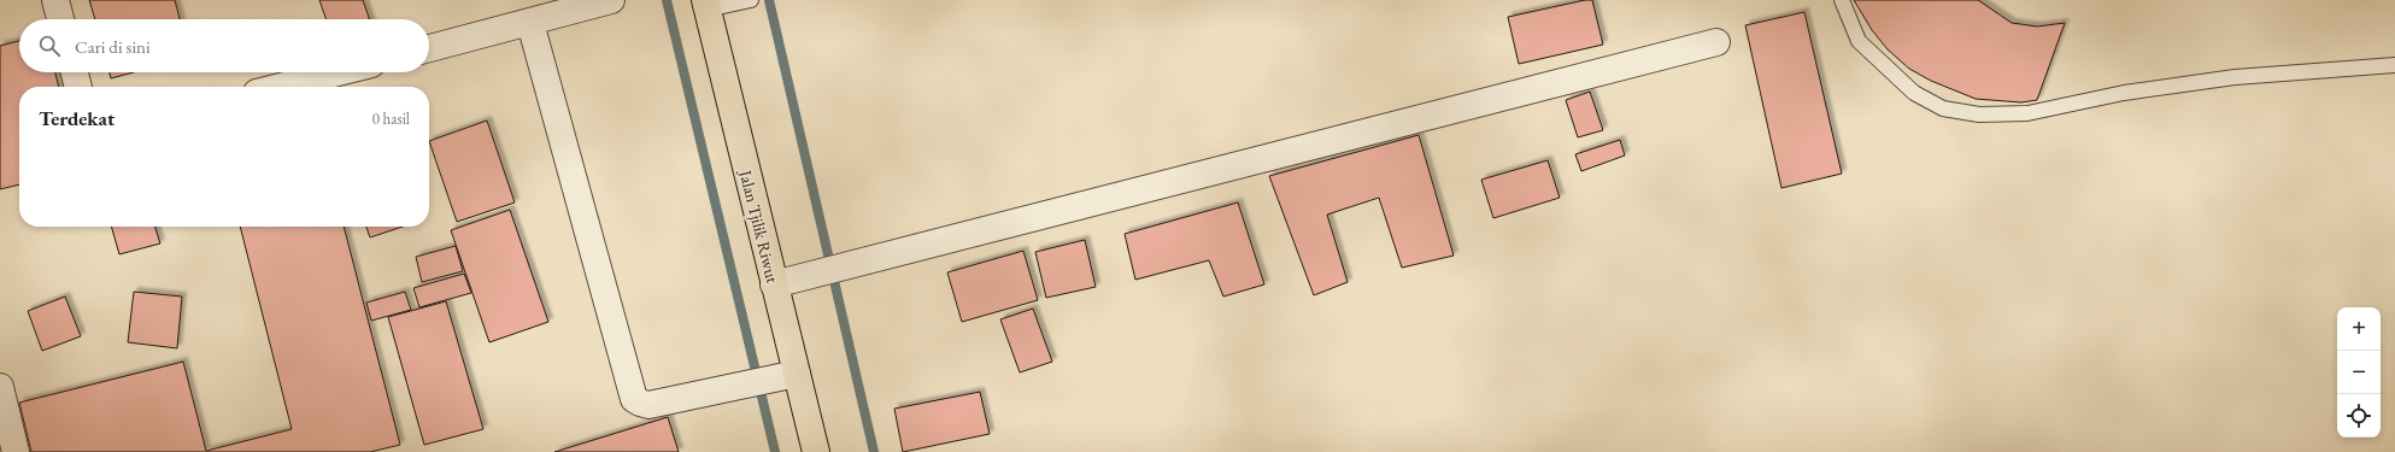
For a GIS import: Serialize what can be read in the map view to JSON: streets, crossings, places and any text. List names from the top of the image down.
{
  "streets": {
    "highway": ["Jalan Tjilik Riwut"]
  },
  "page": {
    "search": "Cari di sini",
    "heading": ["Terdekat", "0 hasil"],
    "map_buttons": ["+", "−"]
  }
}
